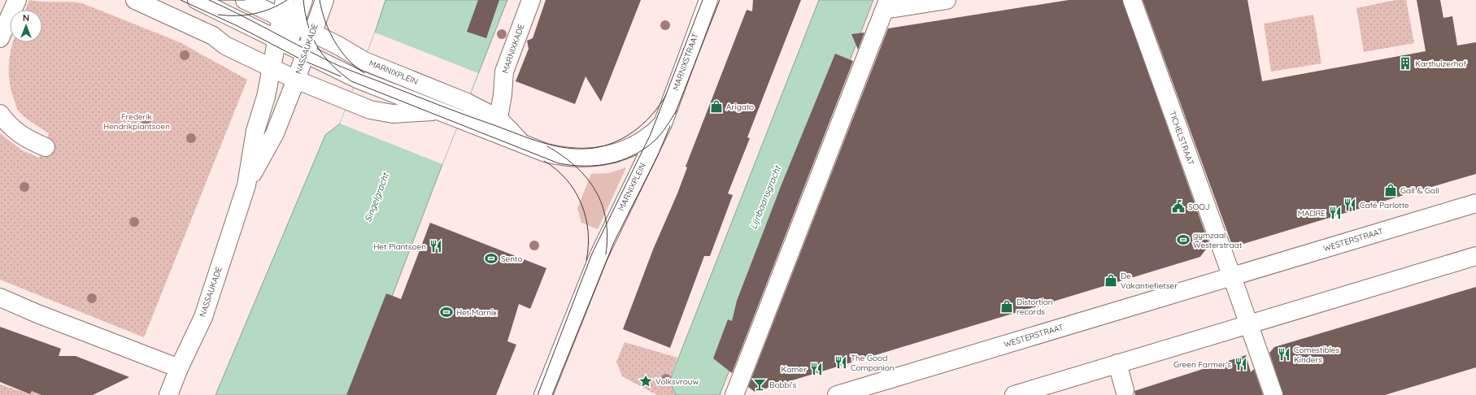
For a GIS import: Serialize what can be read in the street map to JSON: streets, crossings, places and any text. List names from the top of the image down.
{
  "streets": {
    "street": [
      "NASSAUKADE",
      "MARNIXKADE",
      "MARNIXSTRAAT",
      "MARNIXPLEIN",
      "TICHELSTRAAT",
      "WESTERSTRAAT"
    ]
  },
  "crossings": [
    ["NASSAUKADE", "MARNIXPLEIN"],
    ["MARNIXKADE", "MARNIXPLEIN"],
    ["MARNIXSTRAAT", "MARNIXPLEIN"],
    ["TICHELSTRAAT", "WESTERSTRAAT"]
  ],
  "water": ["Singelgracht", "Lijnbaansgracht"],
  "parks": ["Frederik Hendrikplantsoen"],
  "places": {
    "building": ["Karthuizerhof"],
    "shop": [
      "Arigato",
      "Gall & Gall",
      "De Vakantiefietser",
      "Distortion records"
    ],
    "restaurant": [
      "Café Parlotte",
      "MADRE",
      "Het Plantsoen",
      "Comestibles Kinders",
      "The Good Companion",
      "Green Farmer's",
      "Kamer"
    ],
    "public building": ["SOOJ"],
    "sports": ["gymzaal Westerstraat", "Sento", "Het Marnix"],
    "place": ["Volksvrouw"],
    "bar": ["Bobbi's"]
  },
  "north": "top"
}
